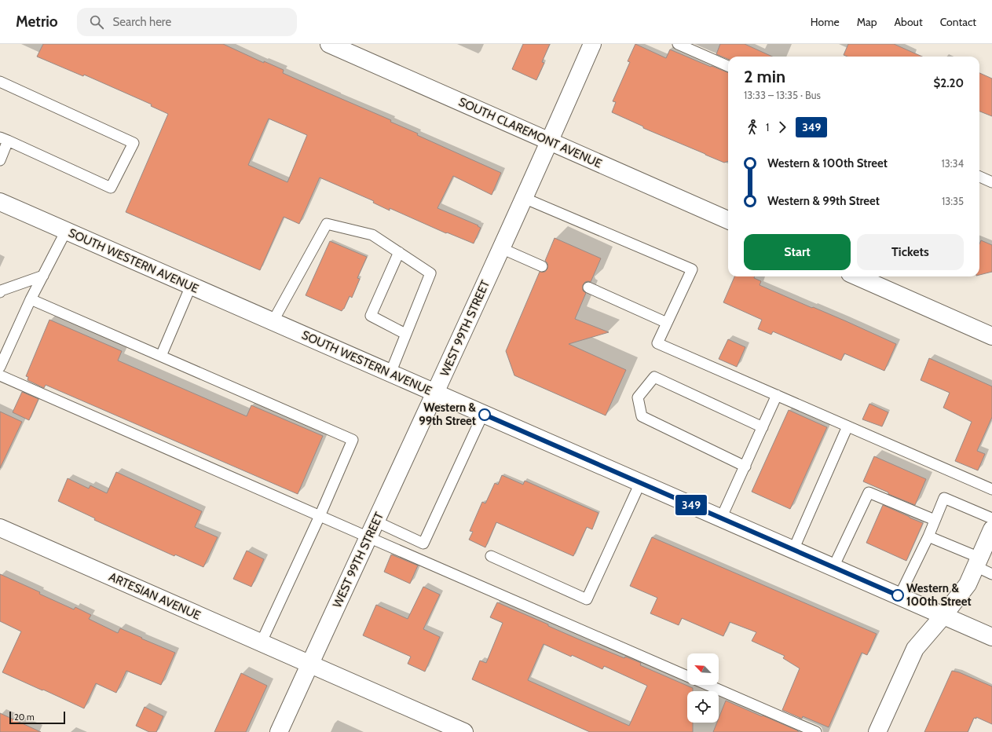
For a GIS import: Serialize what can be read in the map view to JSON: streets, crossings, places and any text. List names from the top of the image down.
{
  "streets": {
    "street": [
      "SOUTH CLAREMONT AVENUE",
      "SOUTH WESTERN AVENUE",
      "WEST 99TH STREET",
      "ARTESIAN AVENUE"
    ]
  },
  "crossings": [
    ["SOUTH CLAREMONT AVENUE", "WEST 99TH STREET"],
    ["SOUTH WESTERN AVENUE", "WEST 99TH STREET"],
    ["WEST 99TH STREET", "ARTESIAN AVENUE"]
  ],
  "places": ["Western & 99th Street", "Western & 100th Street"],
  "lines": ["bus line 349"],
  "scale_bar": "20 m",
  "north": "top left",
  "page": {
    "header": "Metrio",
    "search": "Search here",
    "nav": [
      "Home",
      "Map",
      "About",
      "Contact"
    ],
    "on_map": "349",
    "heading": ["2 min", "13:33 – 13:35 · Bus", "$2.20"],
    "legs": ["1", "349"],
    "list": [
      {
        "name": "Western & 100th Street",
        "value": "13:34"
      },
      {
        "name": "Western & 99th Street",
        "value": "13:35"
      }
    ],
    "buttons": ["Start", "Tickets"],
    "scale": "20 m"
  }
}
